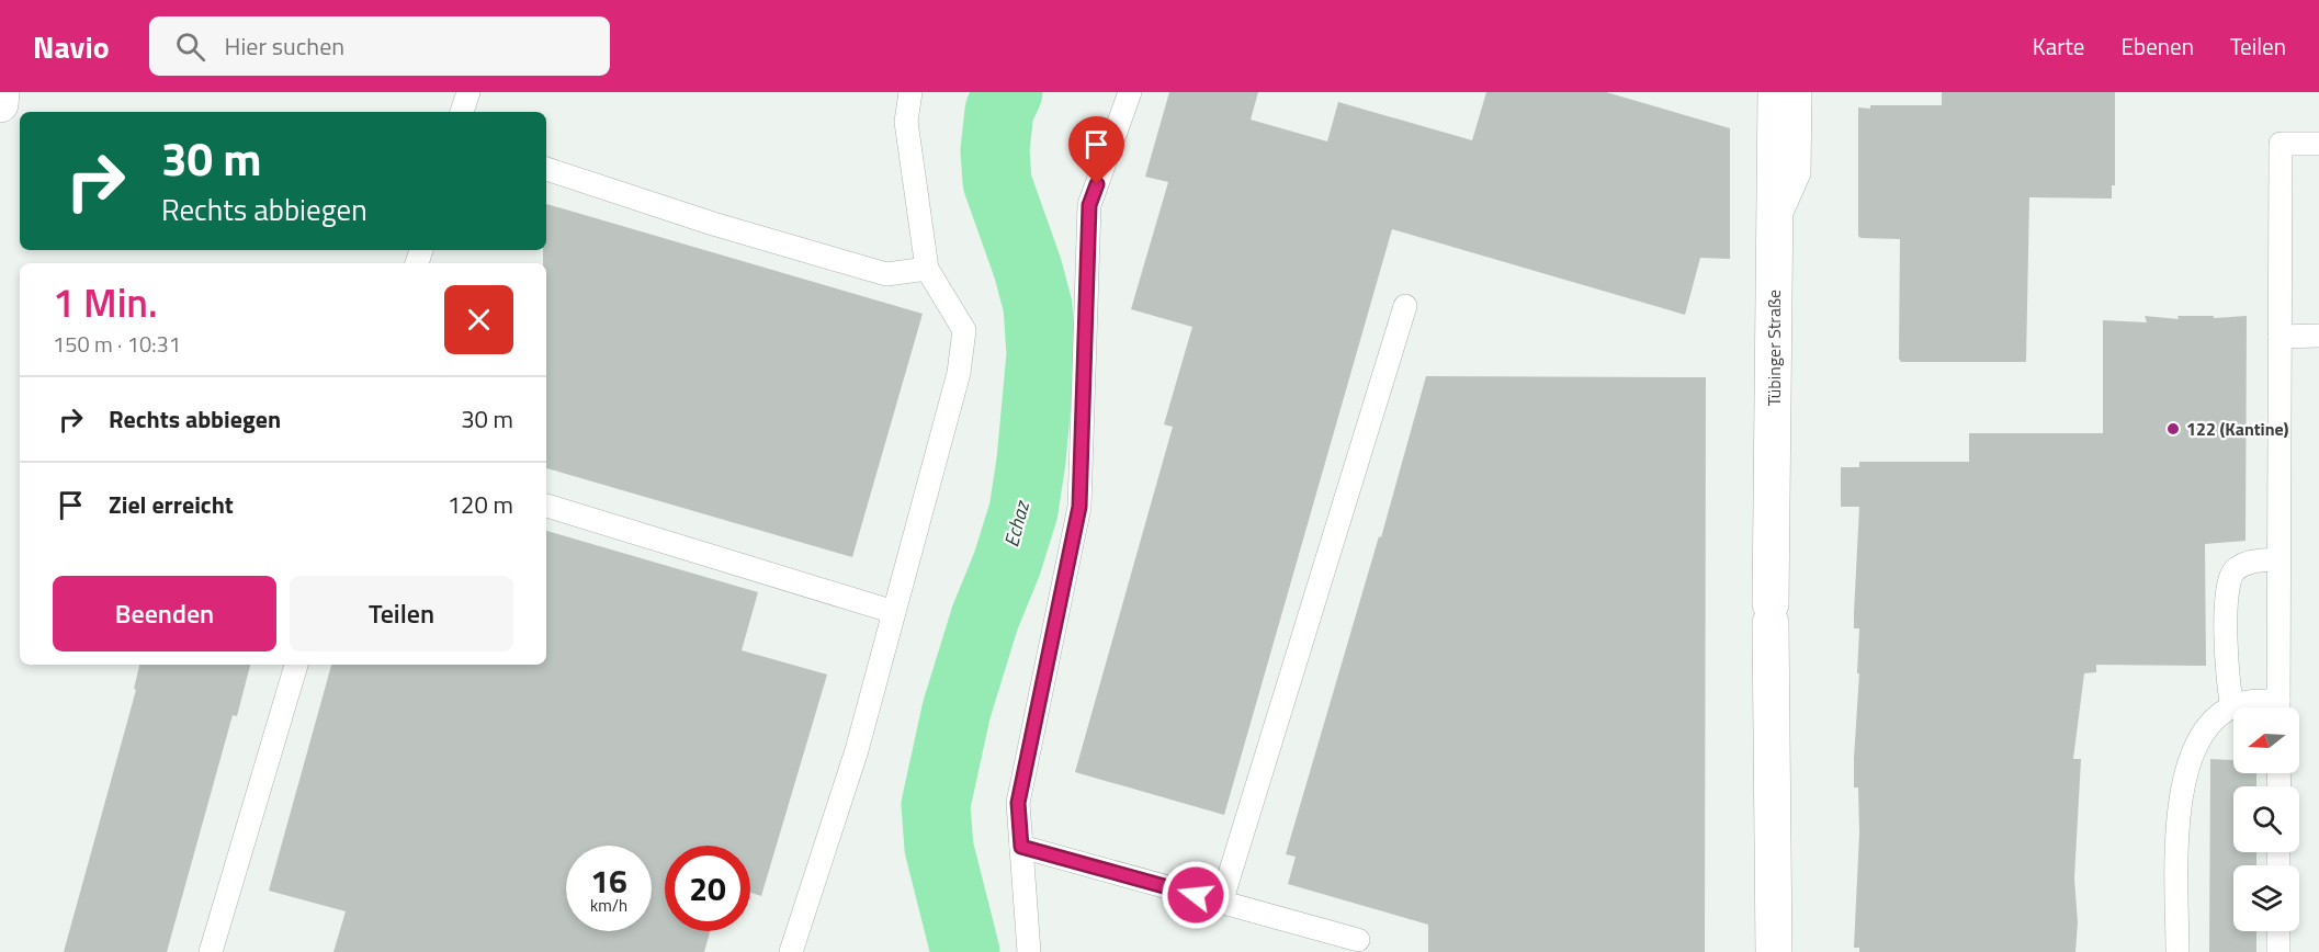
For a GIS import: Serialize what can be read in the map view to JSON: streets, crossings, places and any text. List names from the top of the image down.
{
  "streets": {
    "main road": ["Tübinger Straße"]
  },
  "water": ["Echaz"],
  "places": ["122 (Kantine)"],
  "north": "left",
  "page": {
    "header": "Navio",
    "search": "Hier suchen",
    "nav": ["Karte", "Ebenen", "Teilen"],
    "turn": ["30 m", "Rechts abbiegen"],
    "heading": ["1 Min.", "150 m · 10:31"],
    "list": [
      {
        "name": "Rechts abbiegen",
        "value": "30 m"
      },
      {
        "name": "Ziel erreicht",
        "value": "120 m"
      }
    ],
    "buttons": ["Beenden", "Teilen"],
    "speed": "16 km/h",
    "limit": "20"
  }
}
